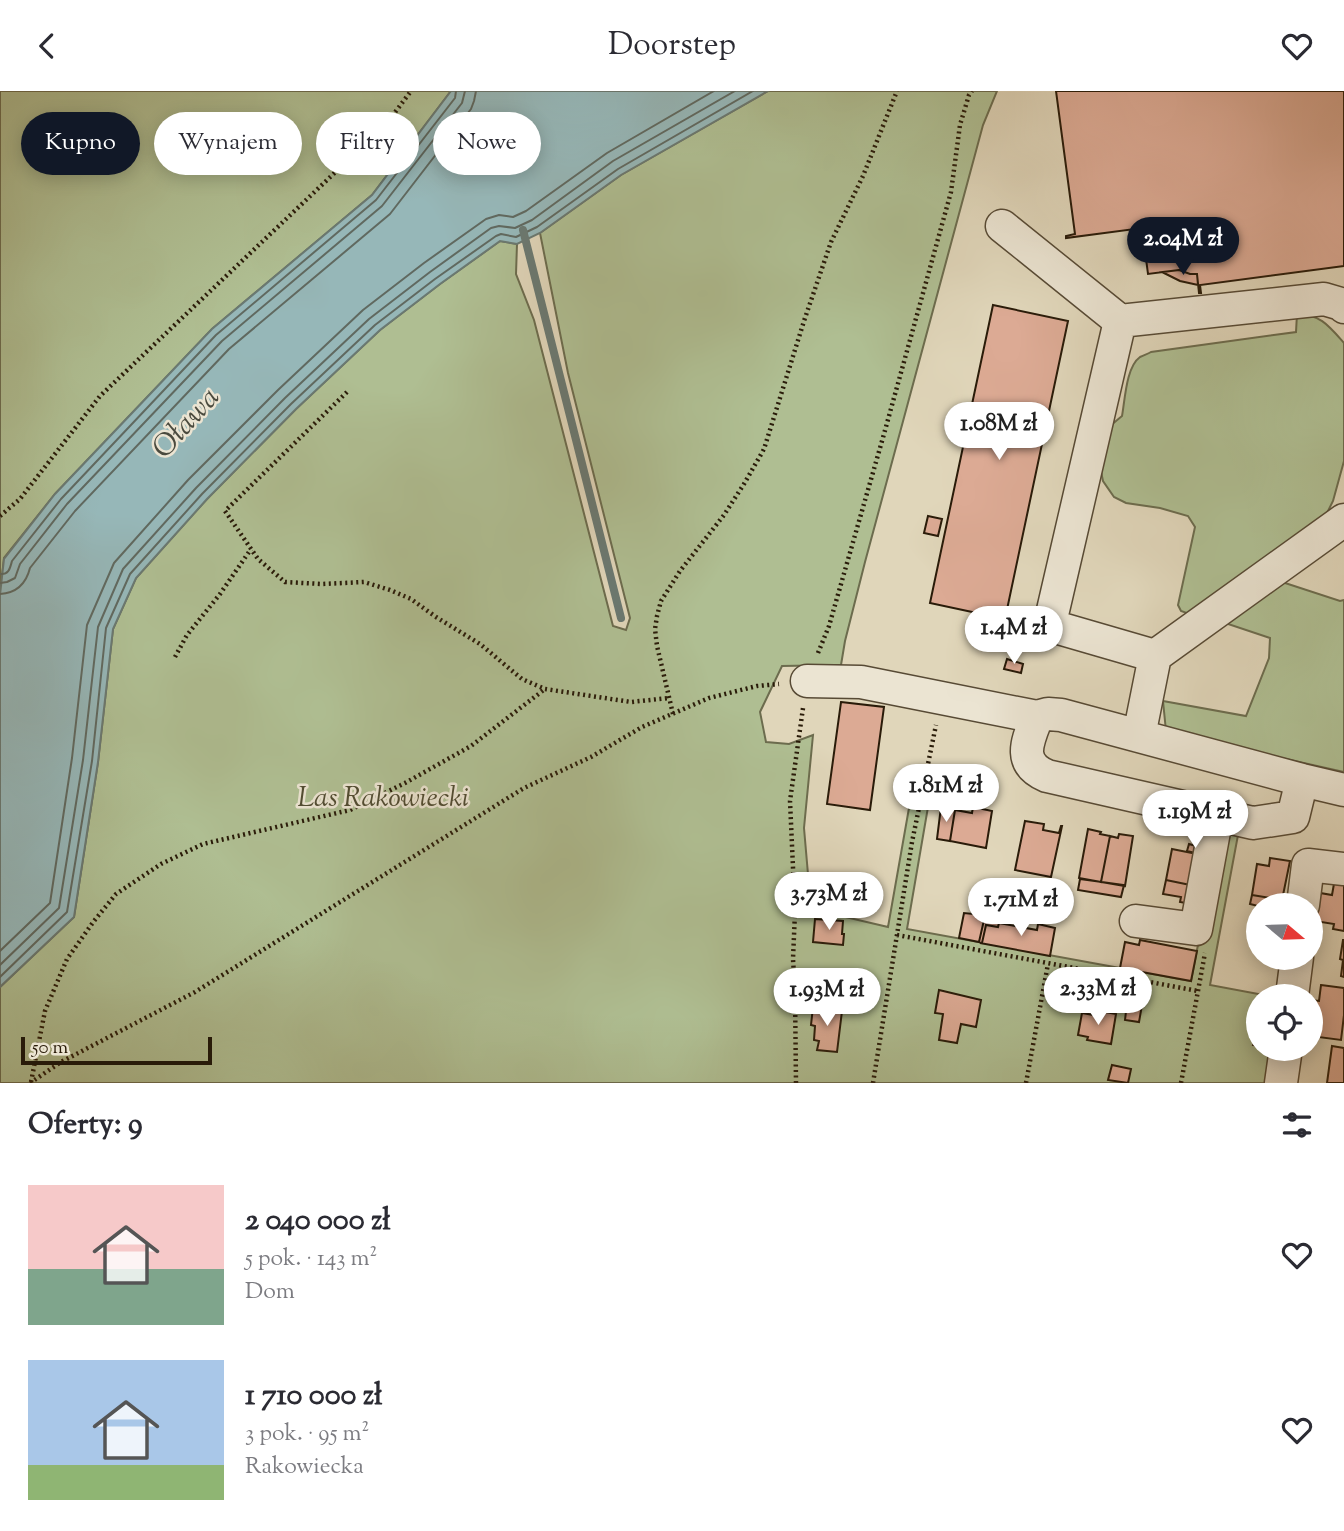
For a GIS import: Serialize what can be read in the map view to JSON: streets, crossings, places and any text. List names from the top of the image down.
{
  "water": ["Oława"],
  "parks": ["Las Rakowiecki"],
  "scale_bar": "50 m",
  "north": "right",
  "page": {
    "header": "Doorstep",
    "chip": [
      "Kupno",
      "Wynajem",
      "Filtry",
      "Nowe"
    ],
    "price": [
      "2.04M zł",
      "1.08M zł",
      "1.4M zł",
      "1.81M zł",
      "1.19M zł",
      "3.73M zł",
      "1.71M zł",
      "2.33M zł",
      "1.93M zł"
    ],
    "scale": "50 m",
    "heading": "Oferty: 9",
    "list": [
      {
        "name": "2 040 000 zł",
        "note": "5 pok. · 143 m² · Dom"
      },
      {
        "name": "1 710 000 zł",
        "note": "3 pok. · 95 m² · Rakowiecka"
      }
    ]
  }
}
